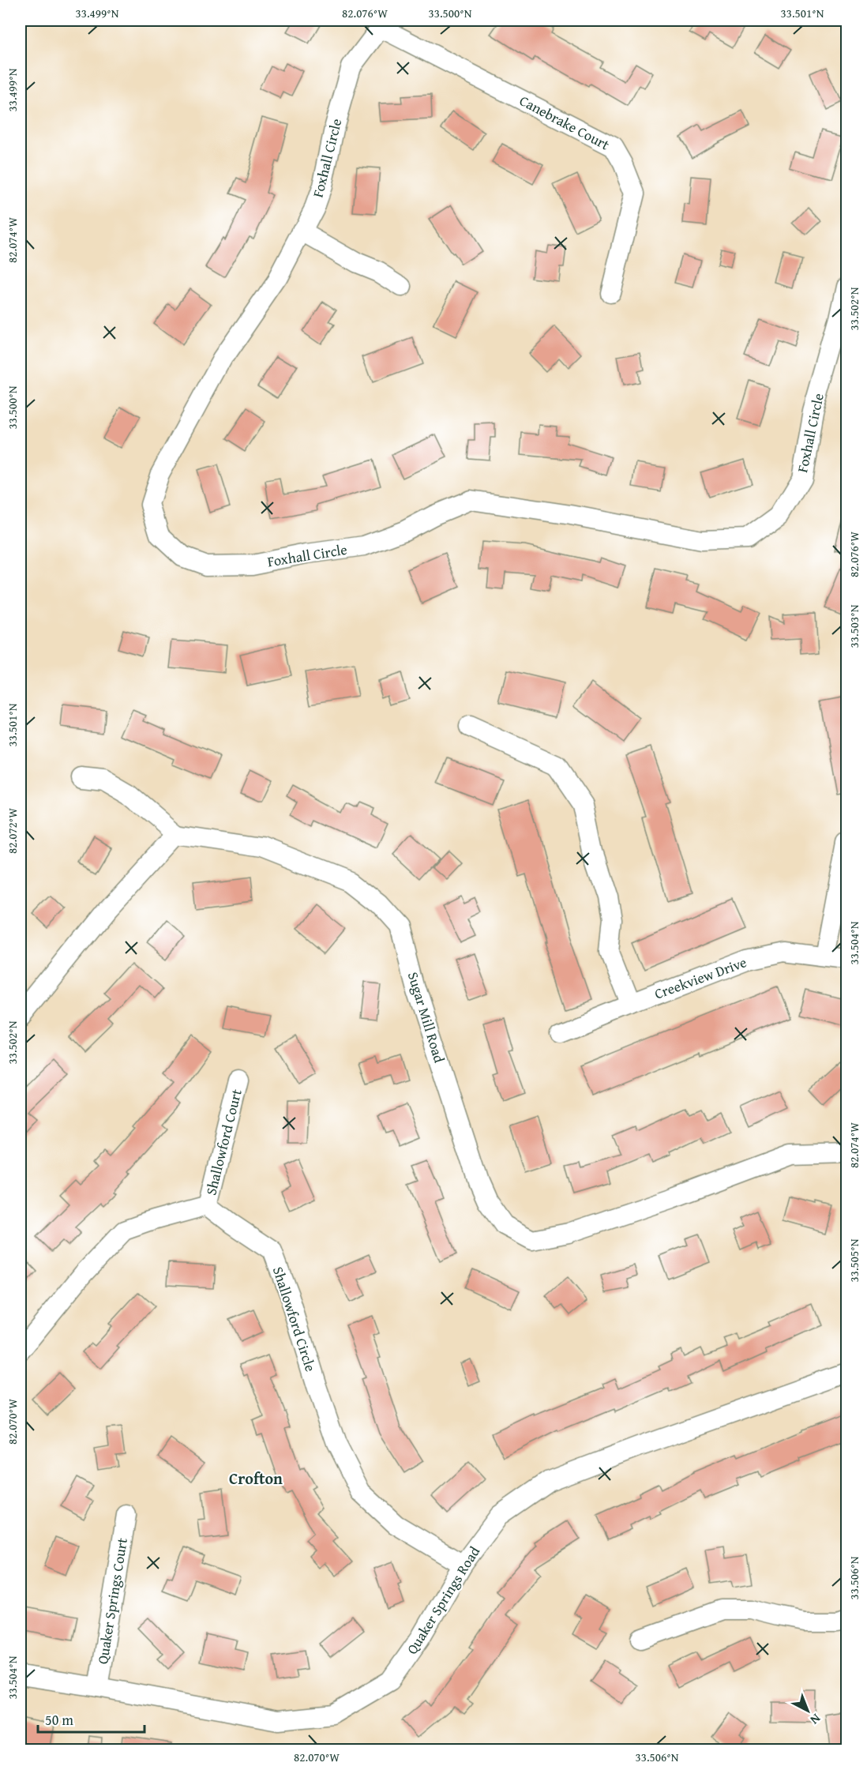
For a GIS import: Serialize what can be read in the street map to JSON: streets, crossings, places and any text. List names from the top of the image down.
{
  "streets": {
    "street": [
      "Canebrake Court",
      "Foxhall Circle",
      "Creekview Drive",
      "Sugar Mill Road",
      "Shallowford Court",
      "Shallowford Circle",
      "Quaker Springs Road",
      "Quaker Springs Court"
    ]
  },
  "crossings": [
    ["Canebrake Court", "Foxhall Circle"],
    ["Shallowford Court", "Shallowford Circle"],
    ["Shallowford Circle", "Quaker Springs Road"],
    ["Quaker Springs Road", "Quaker Springs Court"]
  ],
  "districts": ["Crofton"],
  "scale_bar": "50 m",
  "north": "bottom right",
  "coordinates": [
    "33.499°N",
    "82.076°W",
    "33.500°N",
    "33.501°N",
    "82.074°W",
    "33.502°N",
    "33.503°N",
    "82.072°W",
    "33.504°N",
    "33.505°N",
    "82.070°W",
    "33.506°N"
  ]
}
